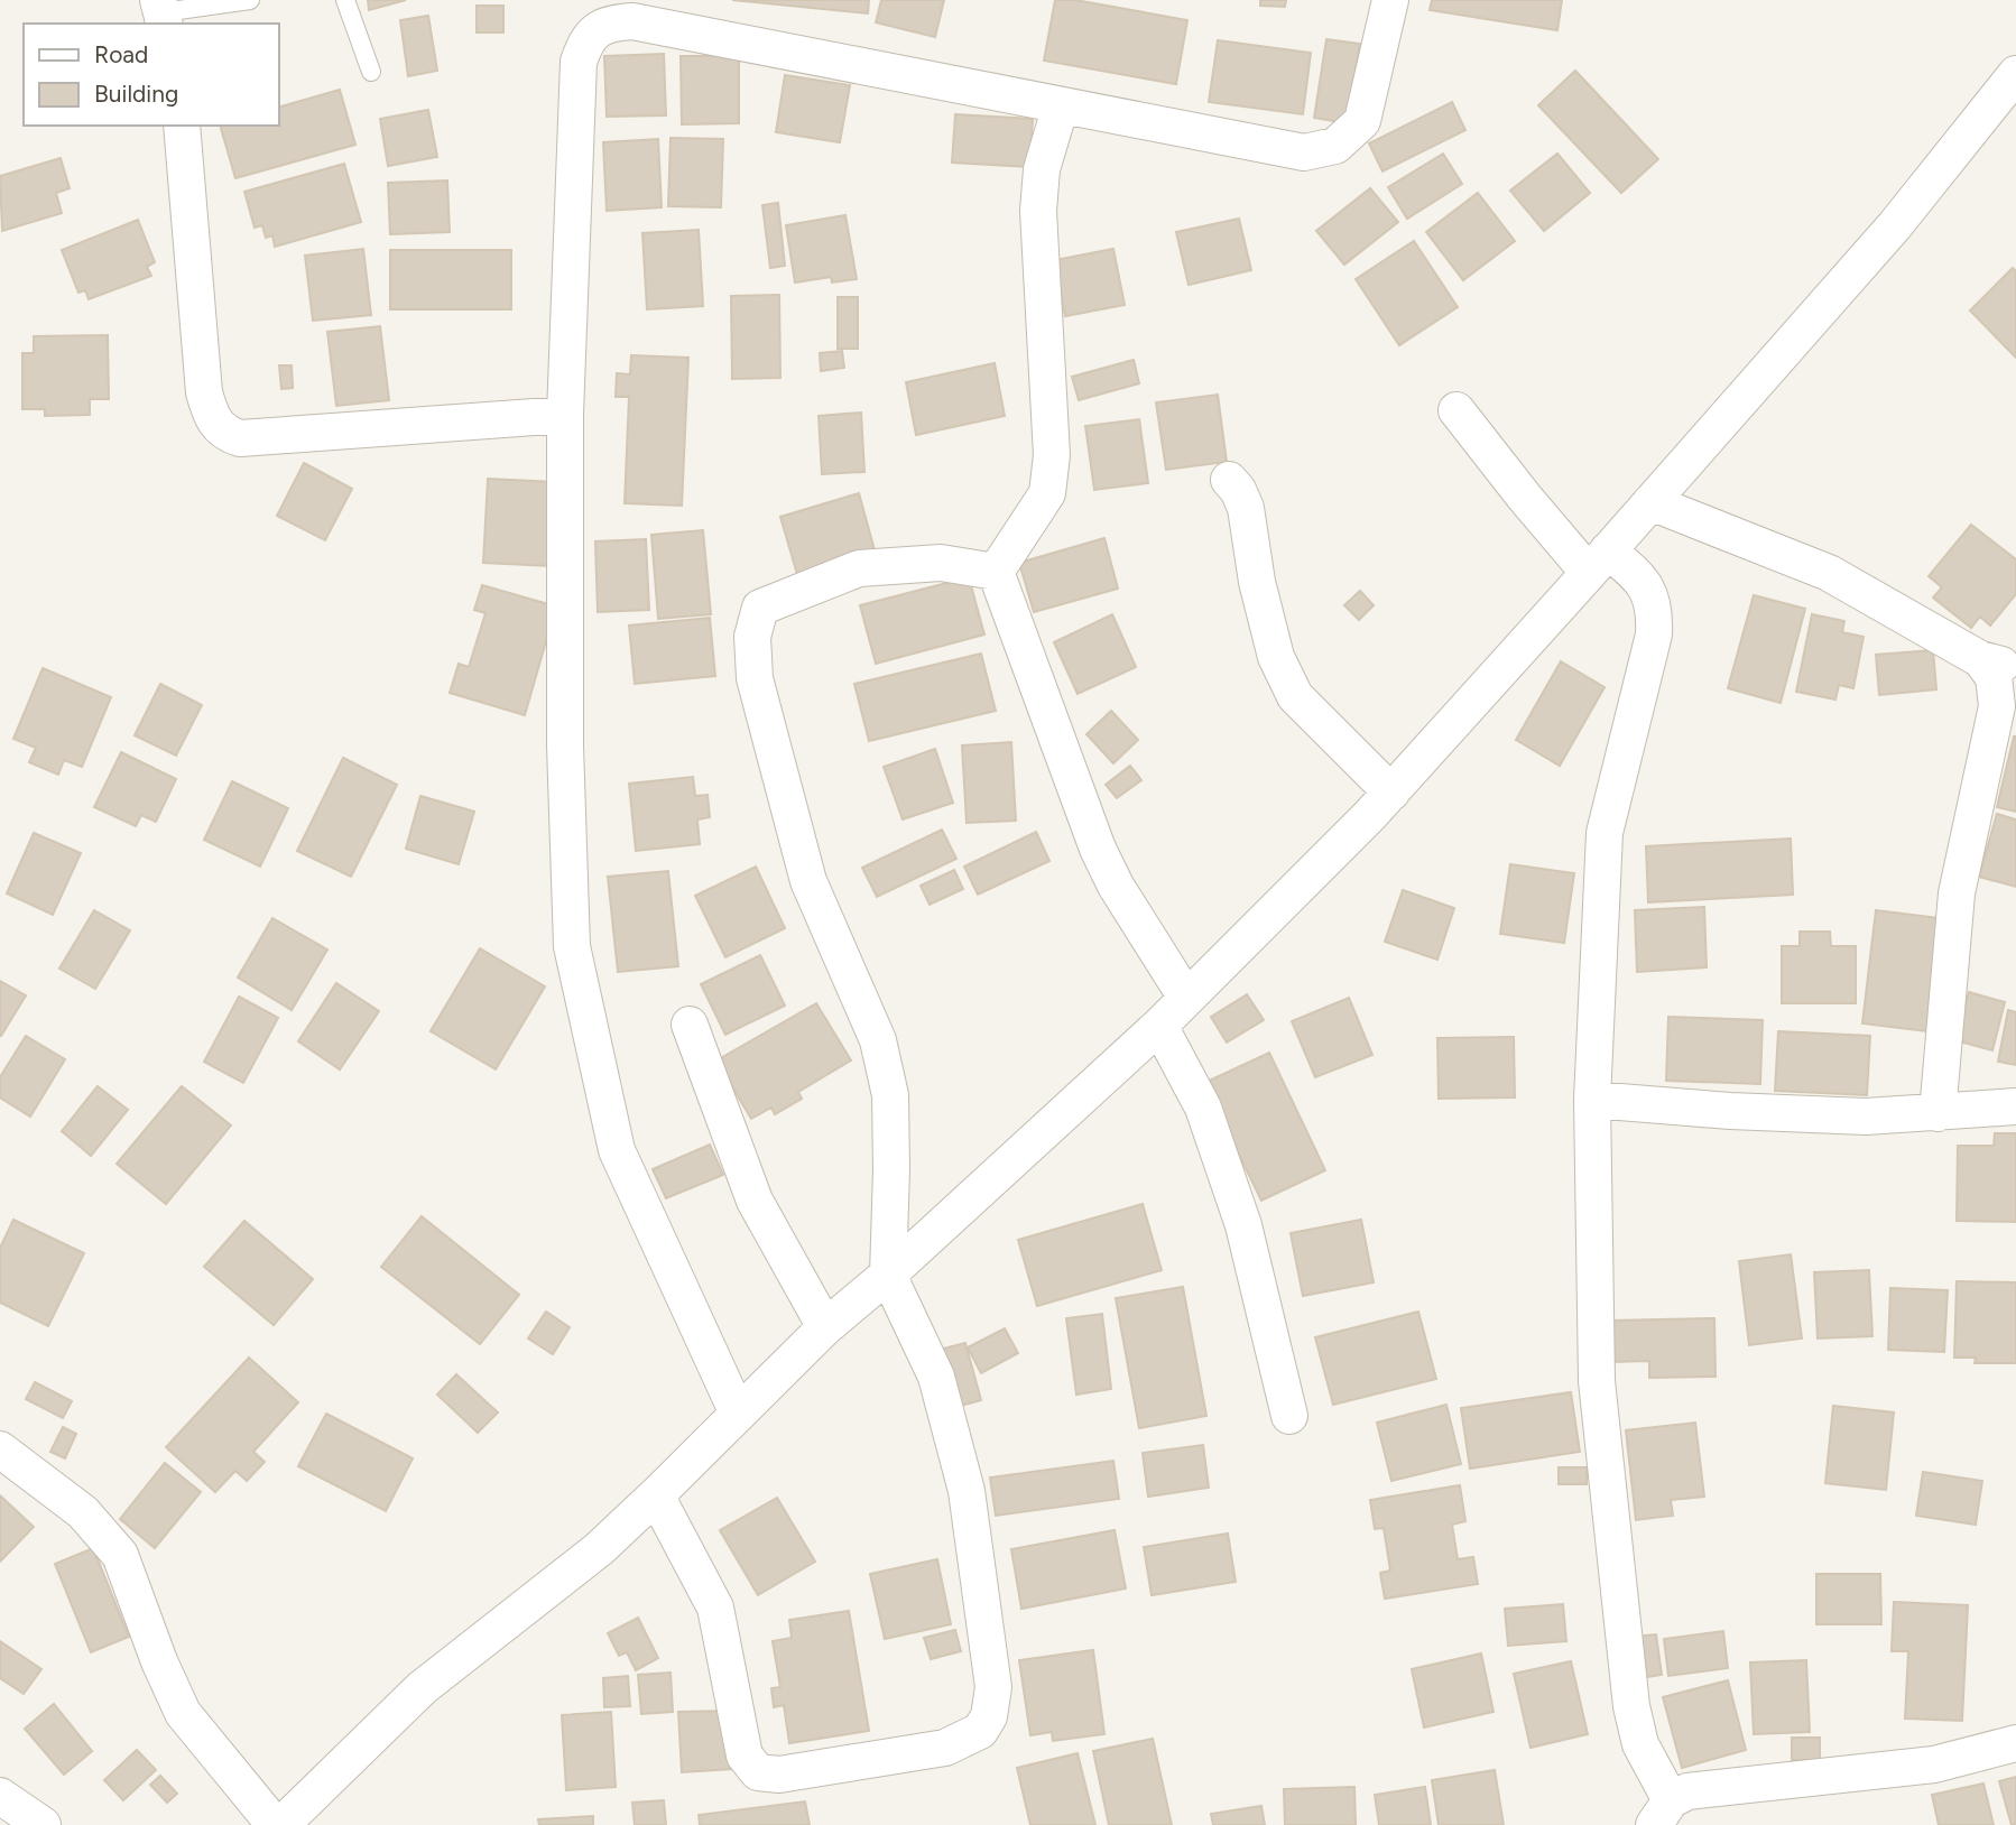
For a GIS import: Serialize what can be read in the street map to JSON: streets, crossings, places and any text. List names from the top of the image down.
{
  "legend": ["Road", "Building"]
}
